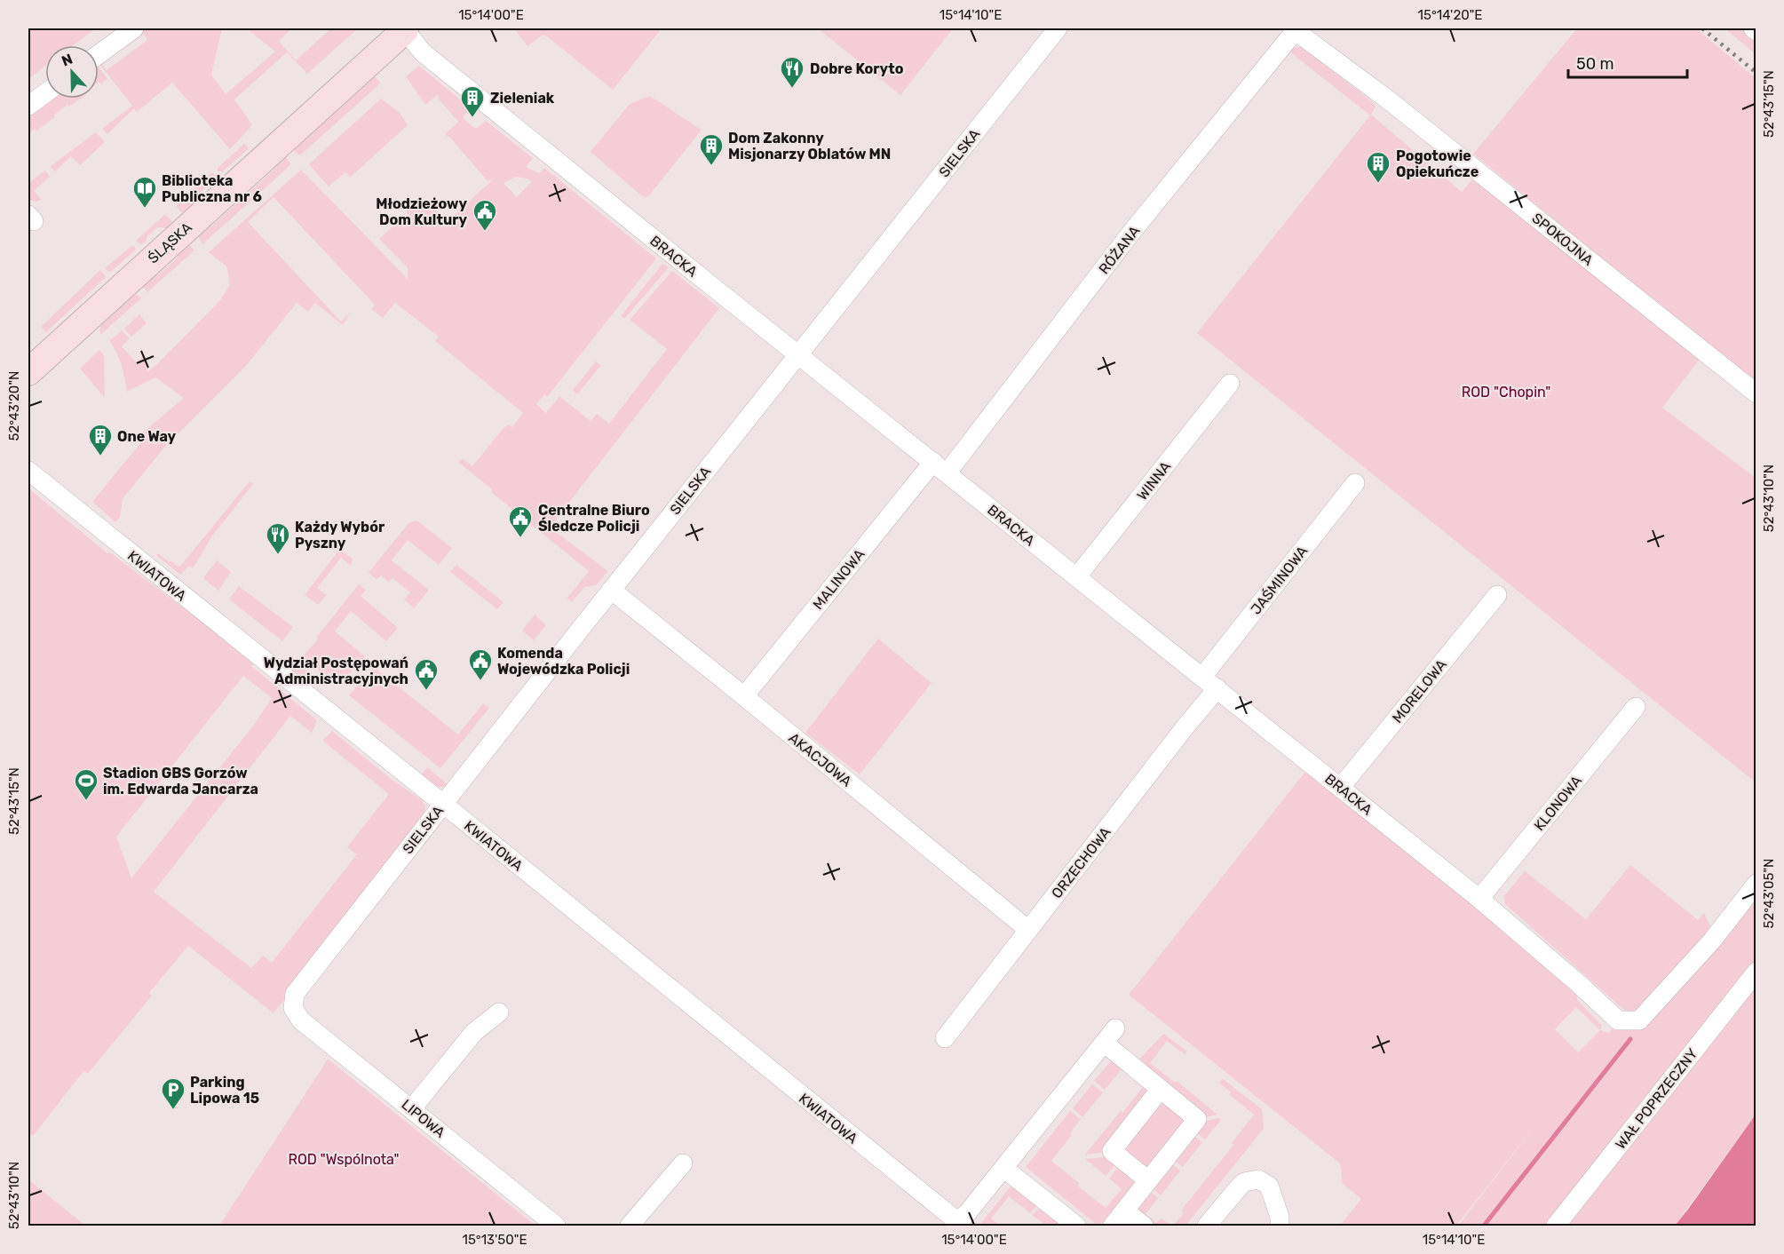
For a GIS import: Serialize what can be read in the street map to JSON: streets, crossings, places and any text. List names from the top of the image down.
{
  "streets": {
    "street": [
      "SIELSKA",
      "SPOKOJNA",
      "ŚLĄSKA",
      "RÓŻANA",
      "BRACKA",
      "WINNA",
      "KWIATOWA",
      "MALINOWA",
      "JAŚMINOWA",
      "MORELOWA",
      "AKACJOWA",
      "KLONOWA",
      "ORZECHOWA",
      "WAŁ POPRZECZNY",
      "LIPOWA"
    ]
  },
  "crossings": [
    ["SIELSKA", "BRACKA"],
    ["SIELSKA", "KWIATOWA"],
    ["SIELSKA", "AKACJOWA"],
    ["SIELSKA", "LIPOWA"],
    ["SPOKOJNA", "RÓŻANA"],
    ["ŚLĄSKA", "BRACKA"],
    ["RÓŻANA", "BRACKA"],
    ["RÓŻANA", "MALINOWA"],
    ["BRACKA", "WINNA"],
    ["BRACKA", "MALINOWA"],
    ["BRACKA", "JAŚMINOWA"],
    ["BRACKA", "MORELOWA"],
    ["BRACKA", "KLONOWA"],
    ["BRACKA", "ORZECHOWA"],
    ["MALINOWA", "AKACJOWA"],
    ["AKACJOWA", "ORZECHOWA"]
  ],
  "parks": ["ROD \"Chopin\"", "ROD \"Wspólnota\""],
  "places": {
    "restaurant": ["Dobre Koryto", "Każdy Wybór Pyszny"],
    "building": [
      "Zieleniak",
      "Dom Zakonny Misjonarzy Oblatów MN",
      "Pogotowie Opiekuńcze",
      "One Way"
    ],
    "library": ["Biblioteka Publiczna nr 6"],
    "public building": [
      "Młodzieżowy Dom Kultury",
      "Centralne Biuro Śledcze Policji",
      "Komenda Wojewódzka Policji",
      "Wydział Postępowań Administracyjnych"
    ],
    "sports": ["Stadion GBS Gorzów im. Edwarda Jancarza"],
    "parking": ["Parking Lipowa 15"]
  },
  "scale_bar": "50 m",
  "north": "top",
  "coordinates": [
    "15°14'00\"E",
    "15°14'10\"E",
    "15°14'20\"E",
    "52°43'15\"N",
    "52°43'20\"N",
    "52°43'10\"N",
    "52°43'05\"N",
    "15°13'50\"E"
  ]
}
